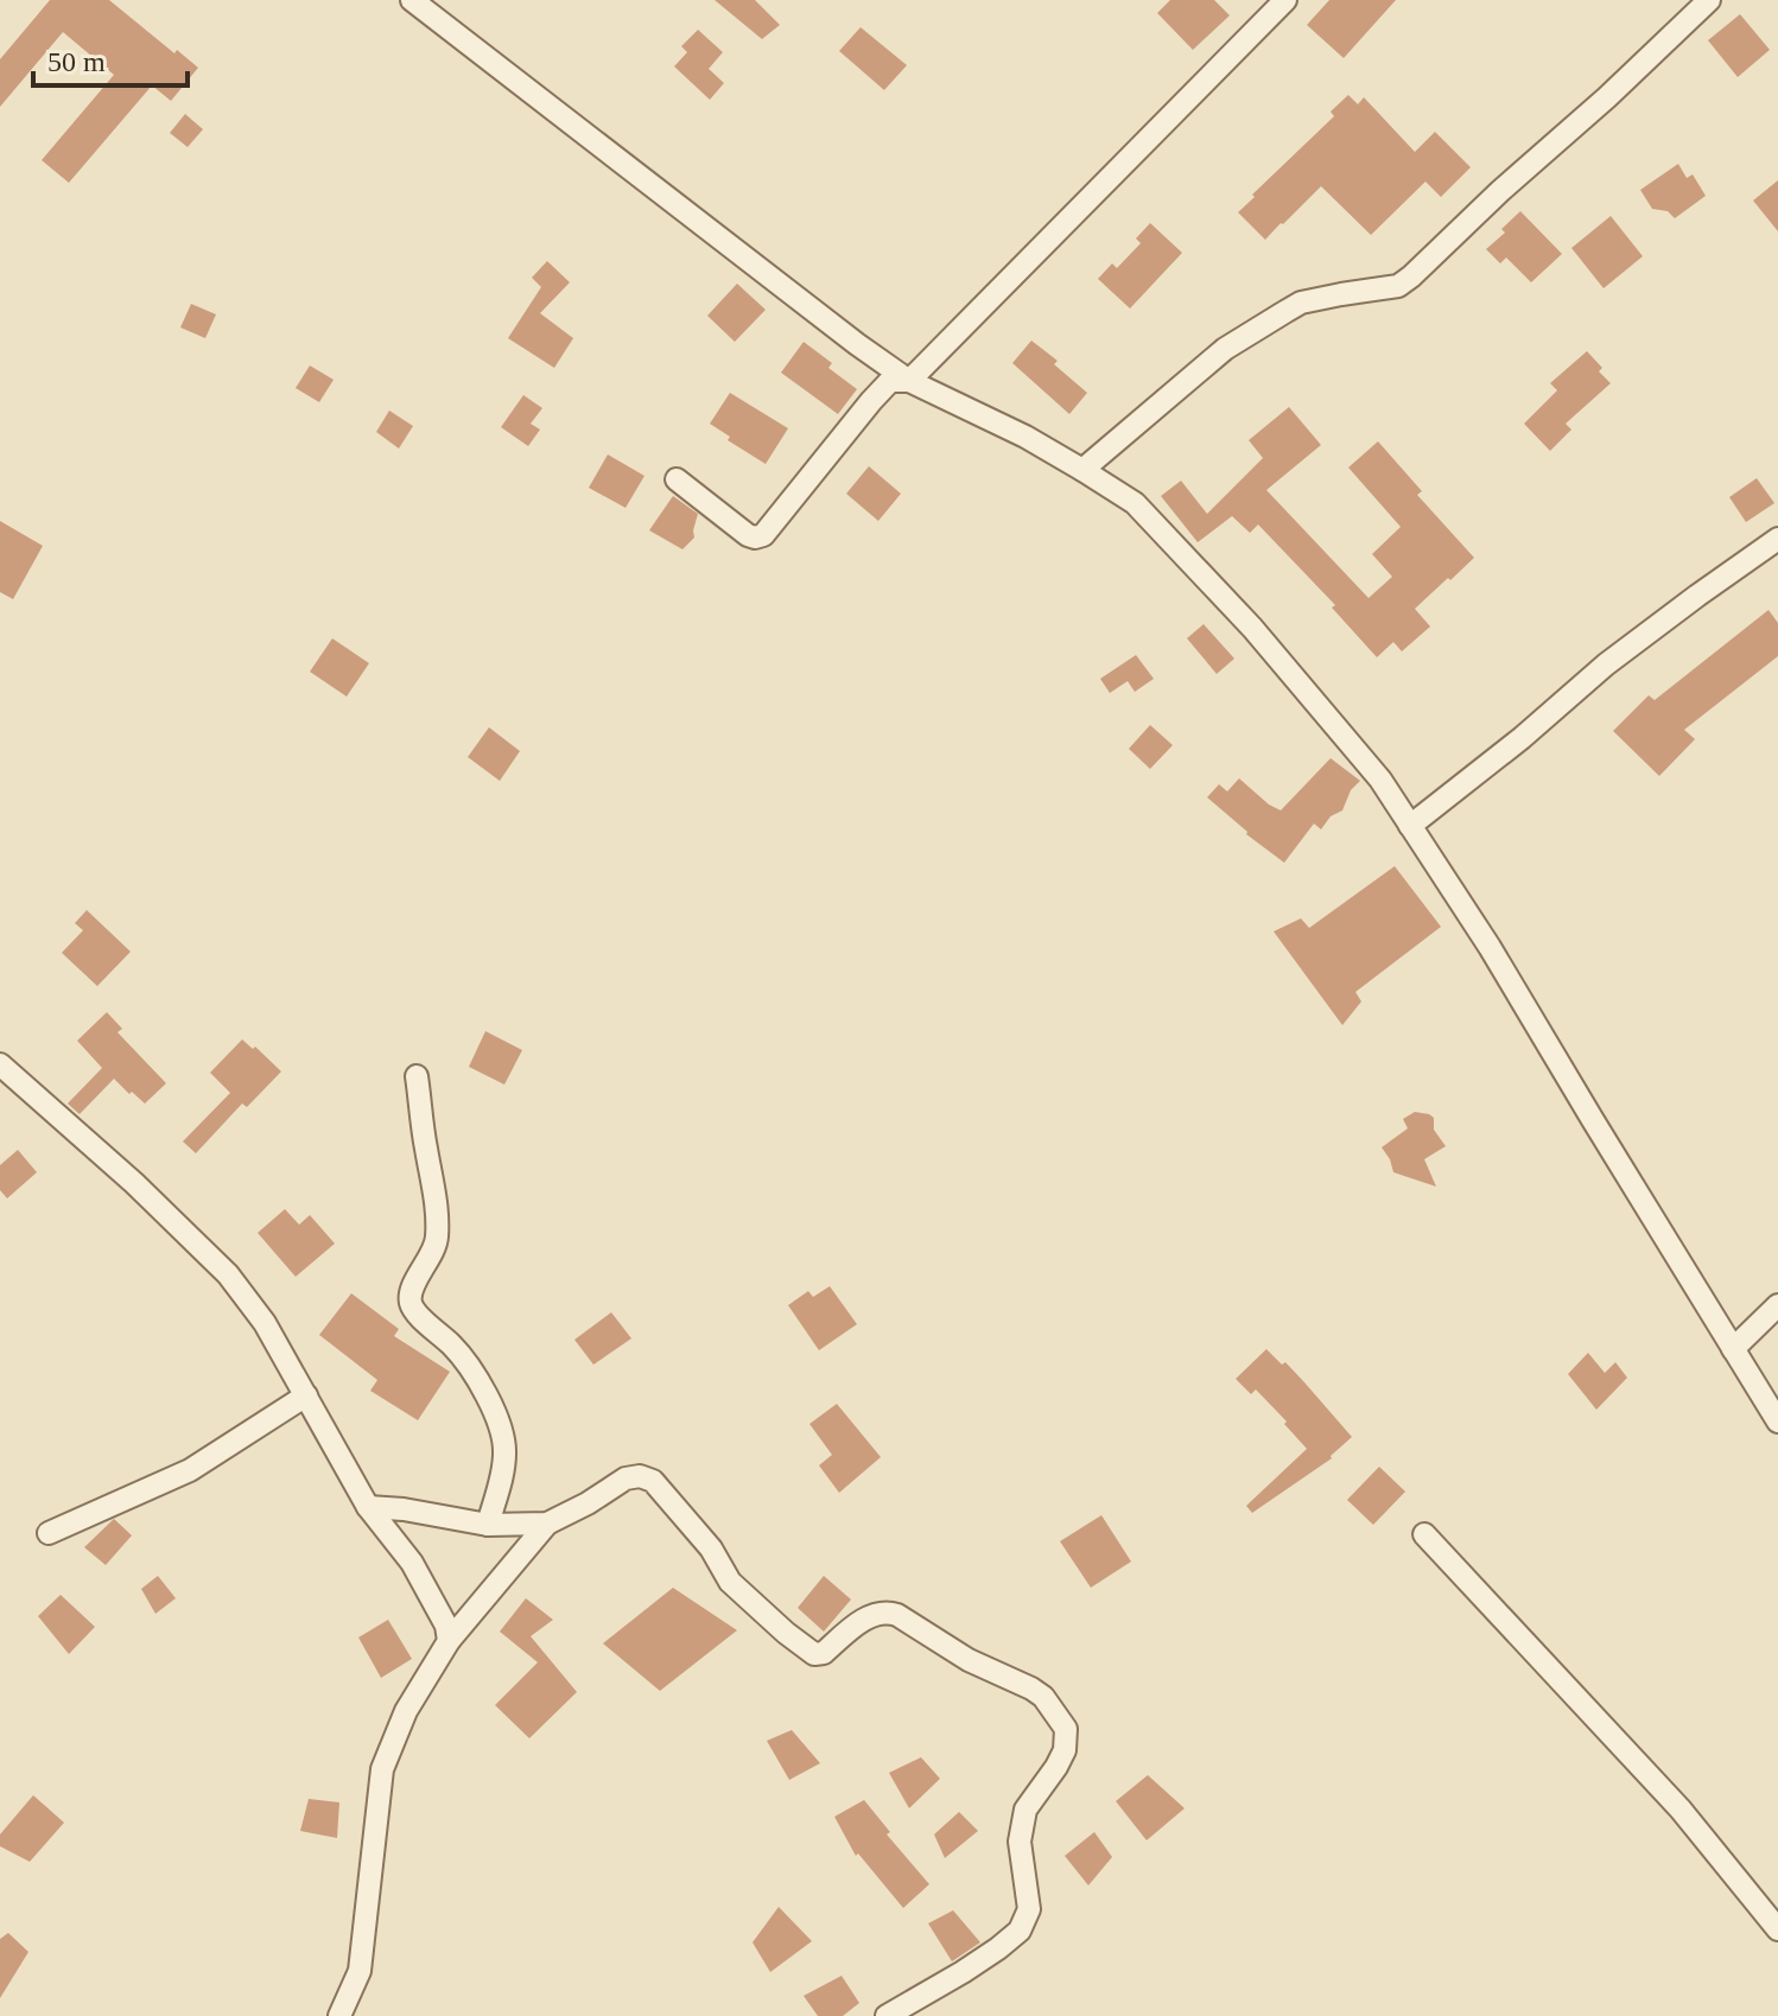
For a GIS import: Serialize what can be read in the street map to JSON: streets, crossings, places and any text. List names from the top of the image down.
{
  "scale_bar": "50 m"
}
